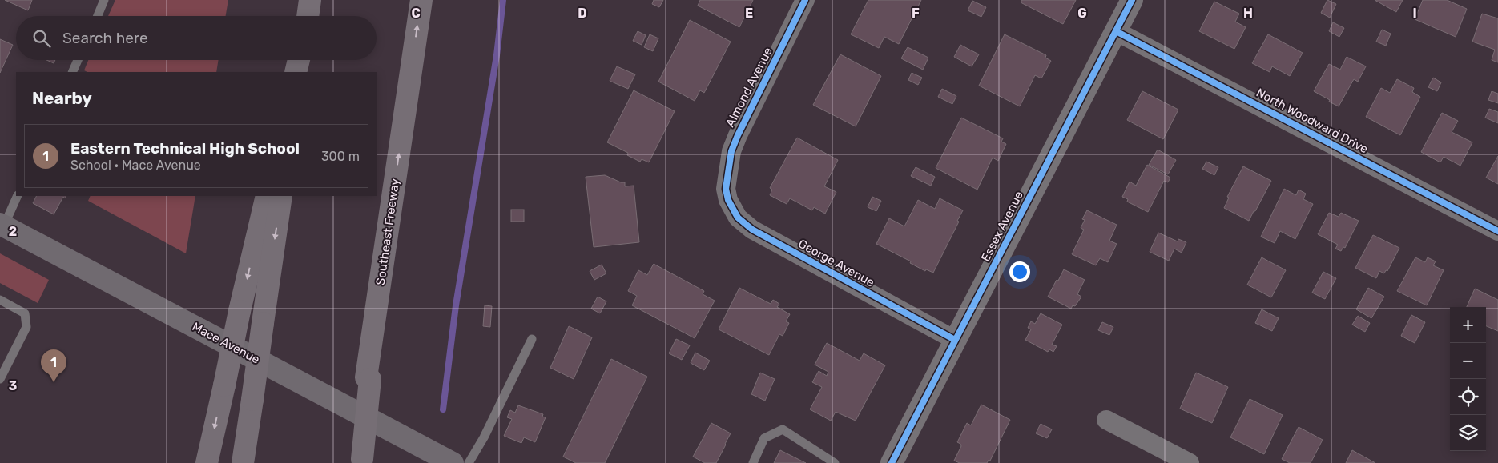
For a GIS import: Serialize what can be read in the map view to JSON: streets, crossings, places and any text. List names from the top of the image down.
{
  "streets": {
    "highway": ["Southeast Freeway"],
    "main road": ["Mace Avenue"],
    "street": [
      "Almond Avenue",
      "North Woodward Drive",
      "Essex Avenue",
      "George Avenue"
    ]
  },
  "crossings": [
    ["Almond Avenue", "George Avenue"],
    ["North Woodward Drive", "Essex Avenue"],
    ["Essex Avenue", "George Avenue"]
  ],
  "page": {
    "search": "Search here",
    "heading": "Nearby",
    "list": [
      {
        "mark": "1",
        "name": "Eastern Technical High School",
        "note": "School · Mace Avenue",
        "value": "300 m"
      }
    ],
    "map_buttons": ["+", "−"],
    "pins": "1"
  },
  "grid": {
    "columns": [
      "C",
      "D",
      "E",
      "F",
      "G",
      "H",
      "I"
    ],
    "rows": ["2", "3"]
  }
}
